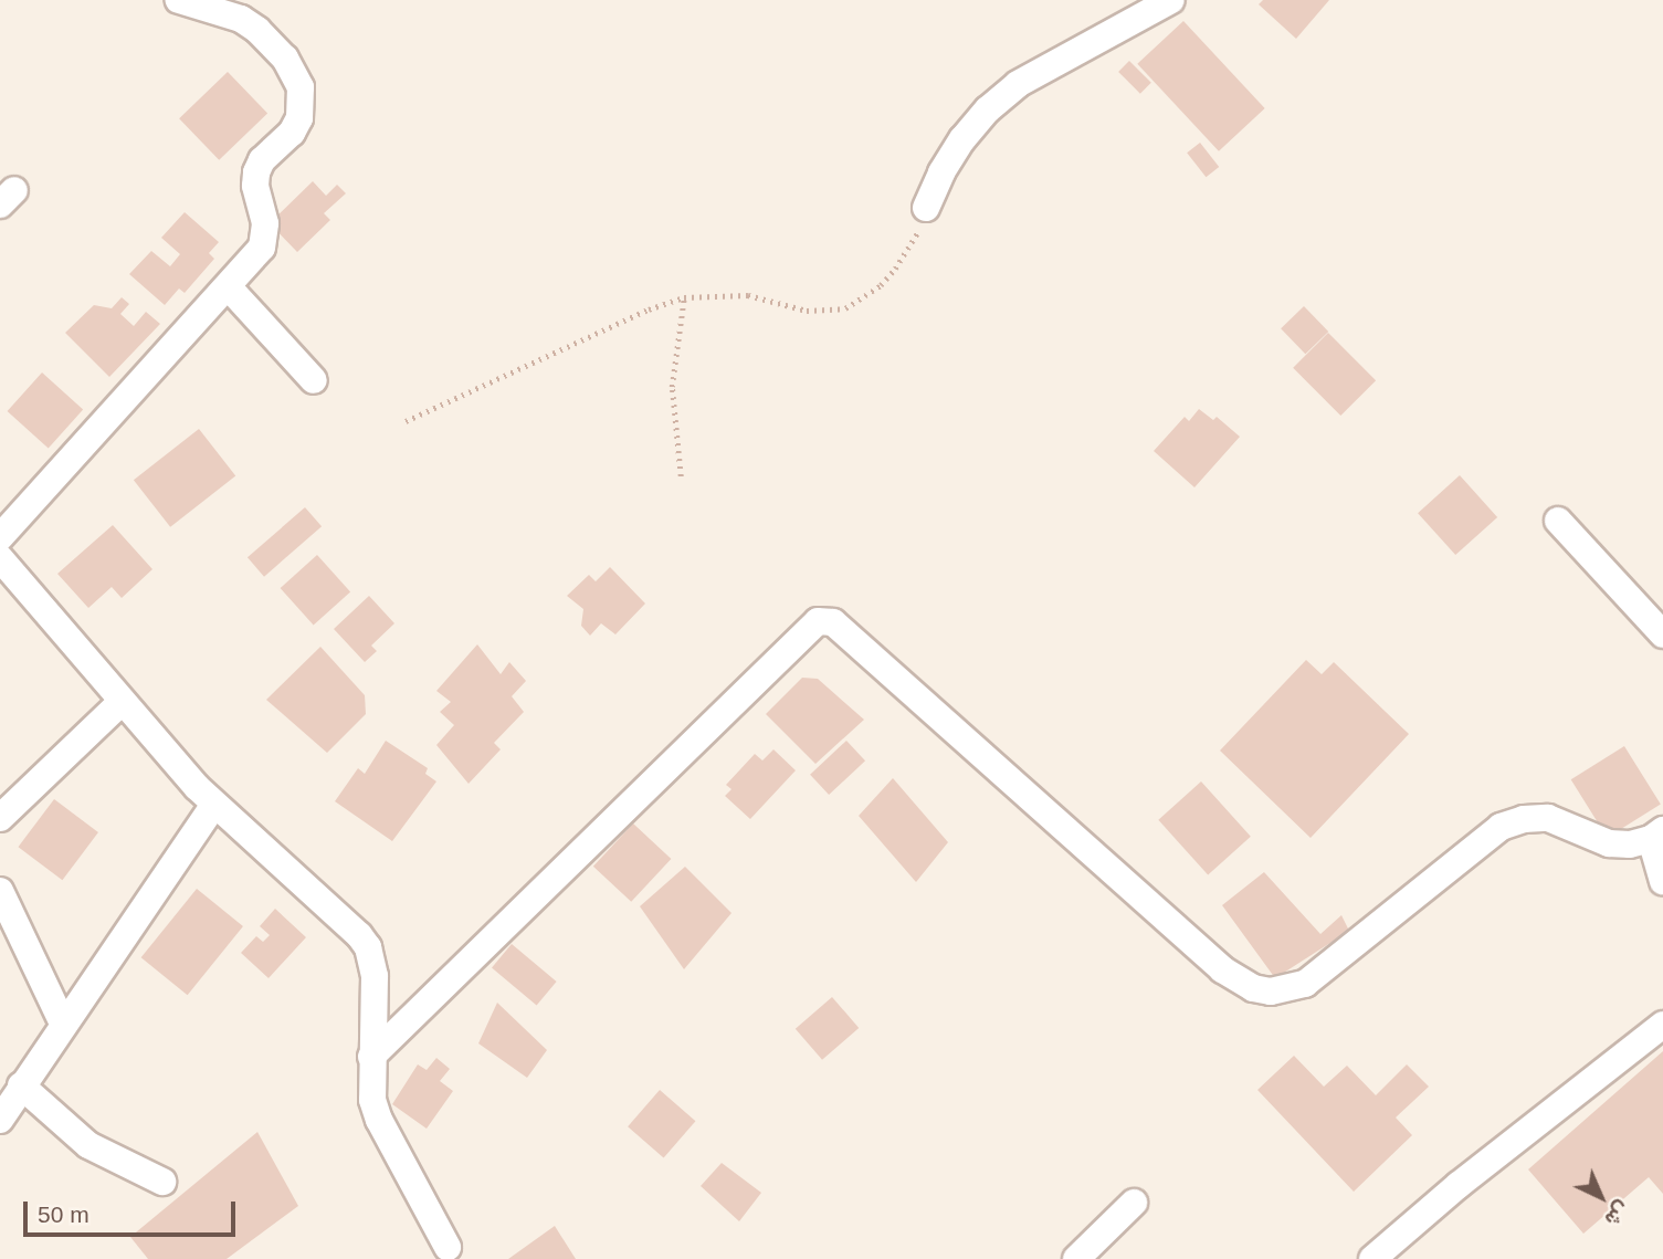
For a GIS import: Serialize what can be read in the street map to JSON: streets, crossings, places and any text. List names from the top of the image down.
{
  "scale_bar": "50 m",
  "north": "bottom right"
}
